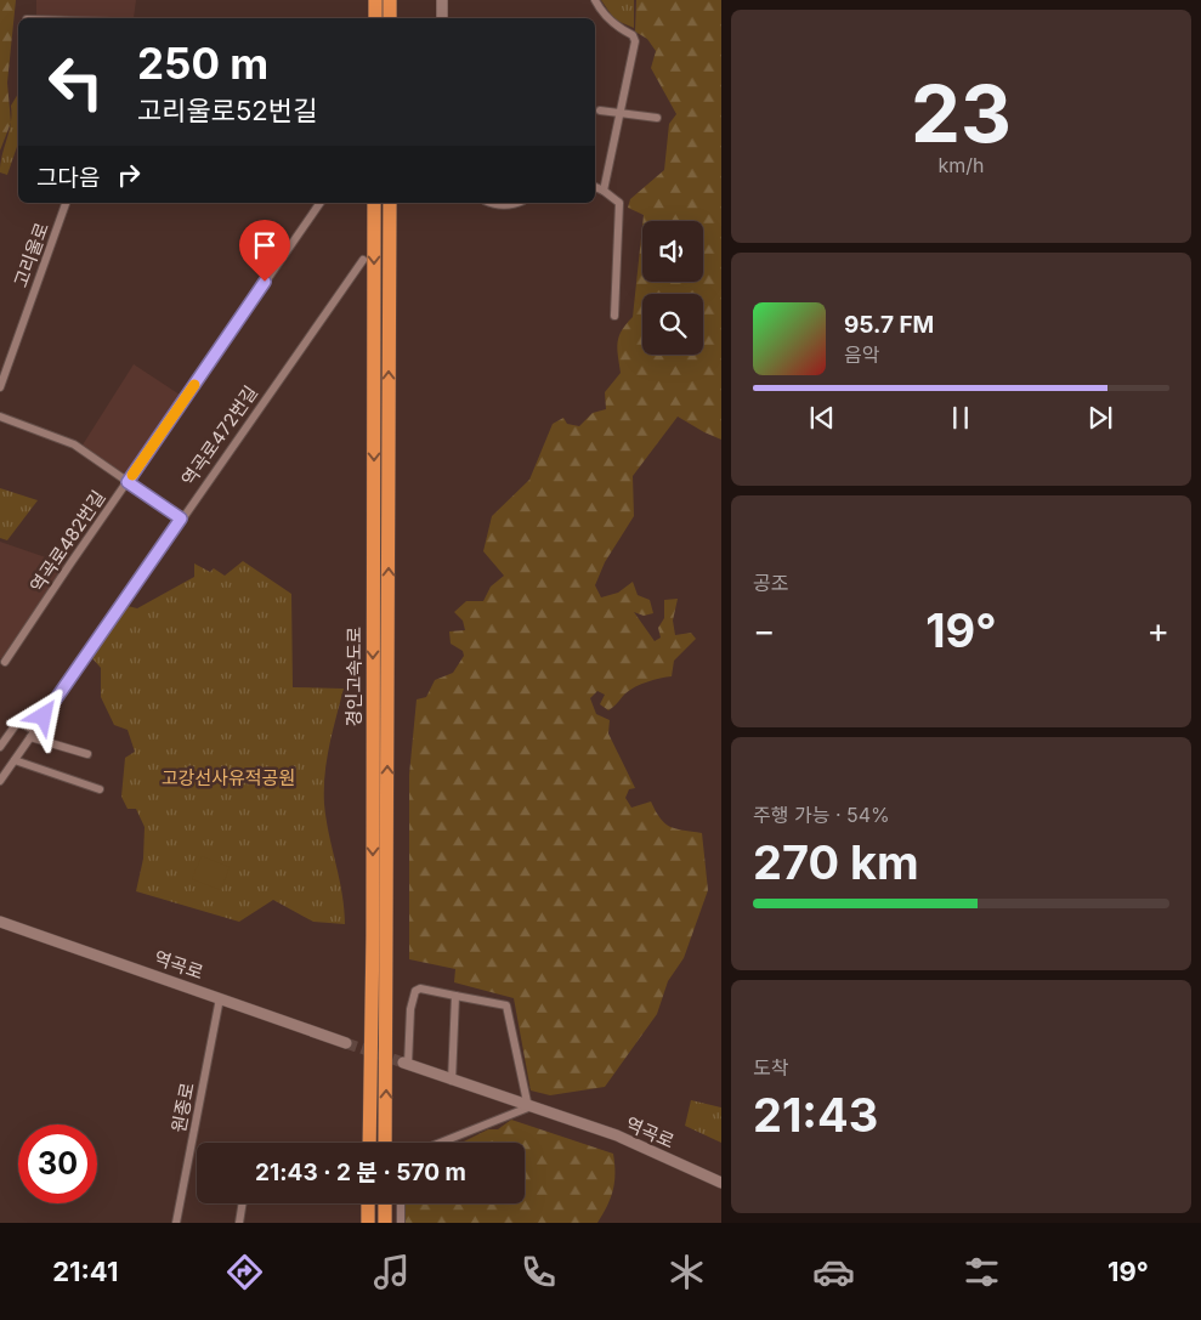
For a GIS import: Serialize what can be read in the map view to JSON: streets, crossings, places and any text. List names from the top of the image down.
{
  "streets": {
    "highway": ["경인고속도로"],
    "street": [
      "고리울로",
      "역곡로472번길",
      "역곡로482번길",
      "역곡로",
      "원종로"
    ]
  },
  "crossings": [
    ["역곡로", "원종로"]
  ],
  "parks": ["고강선사유적공원"],
  "page": {
    "tile": [
      ["23", "km/h"],
      "공조",
      ["주행 가능 · 54%", "270 km"],
      ["도착", "21:43"]
    ],
    "turn": ["250 m", "고리울로52번길"],
    "then": "그다음",
    "song": ["95.7 FM", "음악"],
    "heat": ["−", "19°", "+"],
    "limit": "30",
    "trip": "21:43 · 2 분 · 570 m",
    "tabs": ["21:41", "19°"]
  }
}
